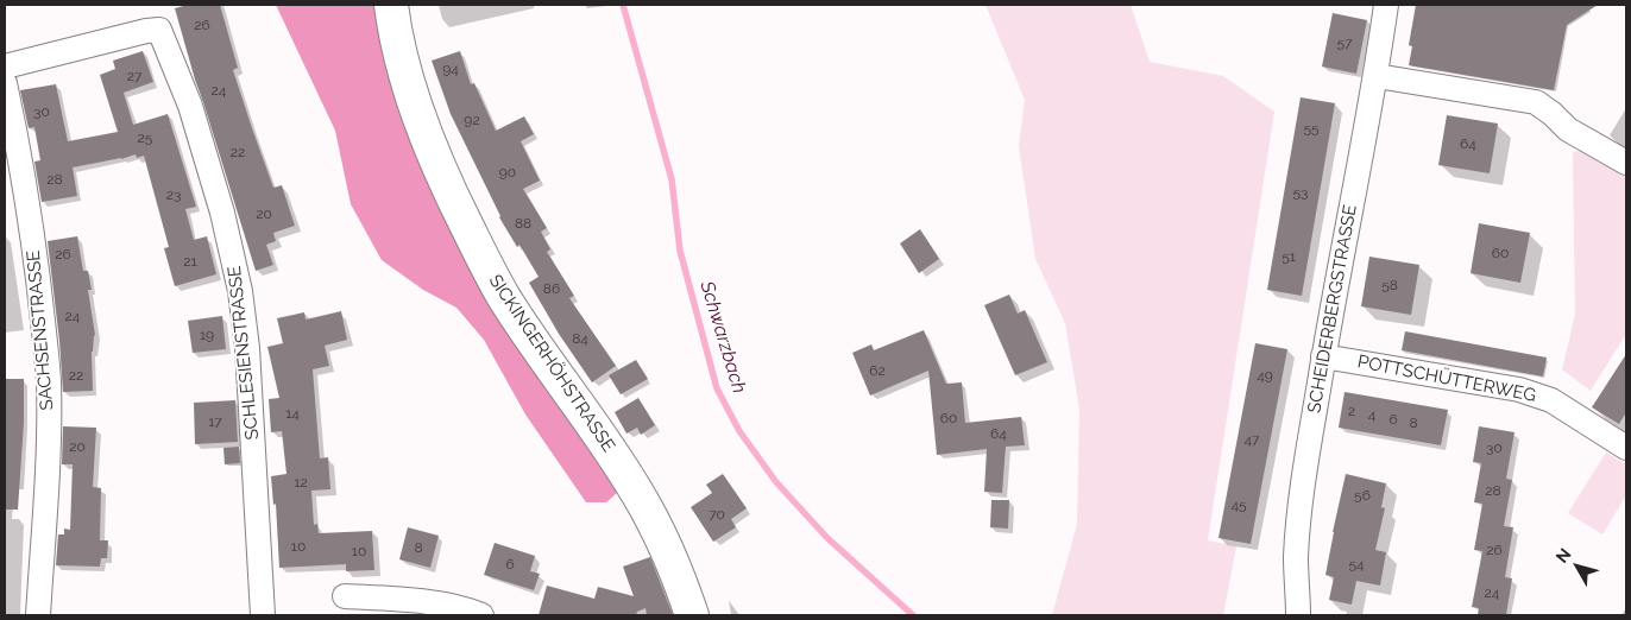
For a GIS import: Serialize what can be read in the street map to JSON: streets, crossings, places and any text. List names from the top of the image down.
{
  "streets": {
    "main road": ["SICKINGERHÖHSTRASSE"],
    "street": [
      "SCHEIDERBERGSTRASSE",
      "SACHSENSTRASSE",
      "SCHLESIENSTRASSE",
      "POTTSCHÜTTERWEG"
    ]
  },
  "crossings": [
    ["SCHEIDERBERGSTRASSE", "POTTSCHÜTTERWEG"]
  ],
  "water": ["Schwarzbach"],
  "house_numbers": [
    "26",
    "57",
    "94",
    "27",
    "24",
    "30",
    "92",
    "55",
    "25",
    "64",
    "22",
    "90",
    "28",
    "53",
    "23",
    "20",
    "88",
    "60",
    "26",
    "51",
    "21",
    "58",
    "86",
    "24",
    "19",
    "84",
    "62",
    "22",
    "49",
    "2",
    "14",
    "4",
    "60",
    "6",
    "17",
    "8",
    "64",
    "47",
    "20",
    "30",
    "12",
    "28",
    "56",
    "45",
    "70",
    "10",
    "8",
    "26",
    "10",
    "6",
    "54",
    "24"
  ],
  "north": "top left"
}
